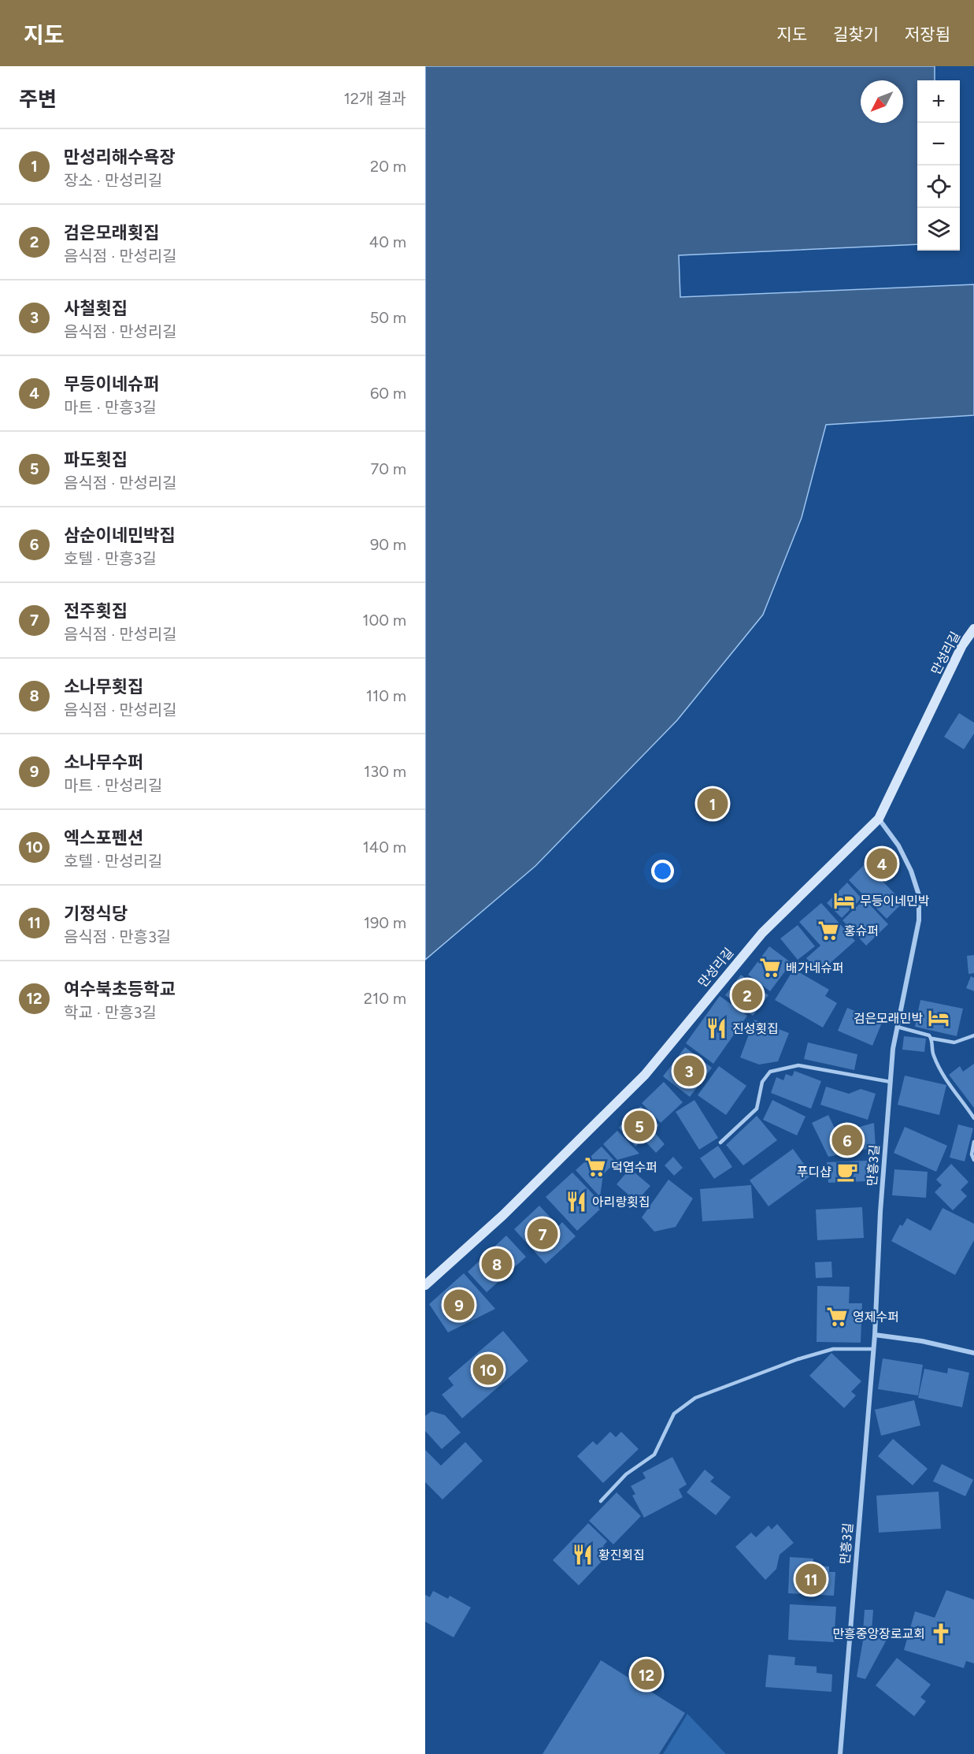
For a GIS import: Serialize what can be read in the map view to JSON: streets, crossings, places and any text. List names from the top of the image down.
{
  "streets": {
    "street": ["만성리길", "만흥3길"]
  },
  "crossings": [
    ["만성리길", "만흥3길"]
  ],
  "places": {
    "hotel": ["무등이네민박", "검은모래민박"],
    "supermarket": [
      "홍슈퍼",
      "배가네슈퍼",
      "덕엽수퍼",
      "영제수퍼"
    ],
    "restaurant": ["진성횟집", "아리랑횟집", "황진회집"],
    "cafe": ["푸디샵"],
    "church": ["만흥중앙장로교회"]
  },
  "north": "bottom left",
  "page": {
    "header": "지도",
    "nav": ["지도", "길찾기", "저장됨"],
    "heading": ["주변", "12개 결과"],
    "map_buttons": ["+", "−"],
    "list": [
      {
        "mark": "1",
        "name": "만성리해수욕장",
        "note": "장소 · 만성리길",
        "value": "20 m"
      },
      {
        "mark": "2",
        "name": "검은모래횟집",
        "note": "음식점 · 만성리길",
        "value": "40 m"
      },
      {
        "mark": "3",
        "name": "사철횟집",
        "note": "음식점 · 만성리길",
        "value": "50 m"
      },
      {
        "mark": "4",
        "name": "무등이네슈퍼",
        "note": "마트 · 만흥3길",
        "value": "60 m"
      },
      {
        "mark": "5",
        "name": "파도횟집",
        "note": "음식점 · 만성리길",
        "value": "70 m"
      },
      {
        "mark": "6",
        "name": "삼순이네민박집",
        "note": "호텔 · 만흥3길",
        "value": "90 m"
      },
      {
        "mark": "7",
        "name": "전주횟집",
        "note": "음식점 · 만성리길",
        "value": "100 m"
      },
      {
        "mark": "8",
        "name": "소나무횟집",
        "note": "음식점 · 만성리길",
        "value": "110 m"
      },
      {
        "mark": "9",
        "name": "소나무수퍼",
        "note": "마트 · 만성리길",
        "value": "130 m"
      },
      {
        "mark": "10",
        "name": "엑스포펜션",
        "note": "호텔 · 만성리길",
        "value": "140 m"
      },
      {
        "mark": "11",
        "name": "기정식당",
        "note": "음식점 · 만흥3길",
        "value": "190 m"
      },
      {
        "mark": "12",
        "name": "여수북초등학교",
        "note": "학교 · 만흥3길",
        "value": "210 m"
      }
    ],
    "pins": [
      "1",
      "4",
      "2",
      "3",
      "5",
      "6",
      "7",
      "8",
      "9",
      "10",
      "11",
      "12"
    ]
  }
}
